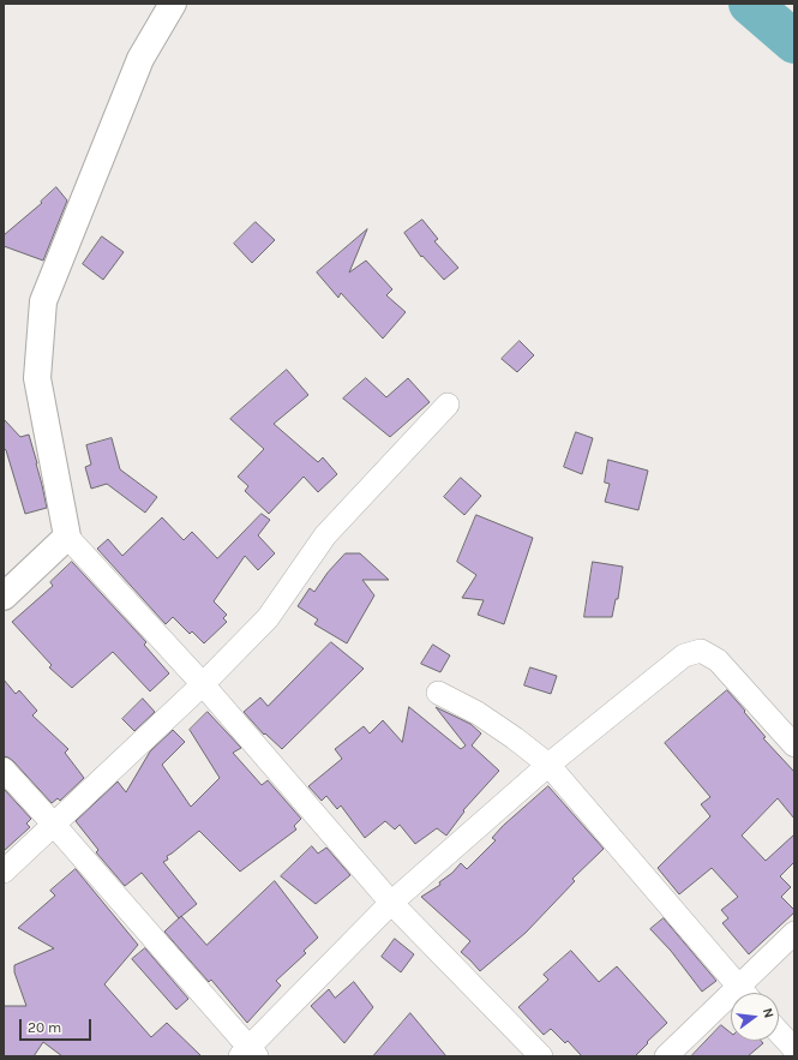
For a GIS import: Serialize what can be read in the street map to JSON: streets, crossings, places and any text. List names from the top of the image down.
{
  "scale_bar": "20 m",
  "north": "right"
}
